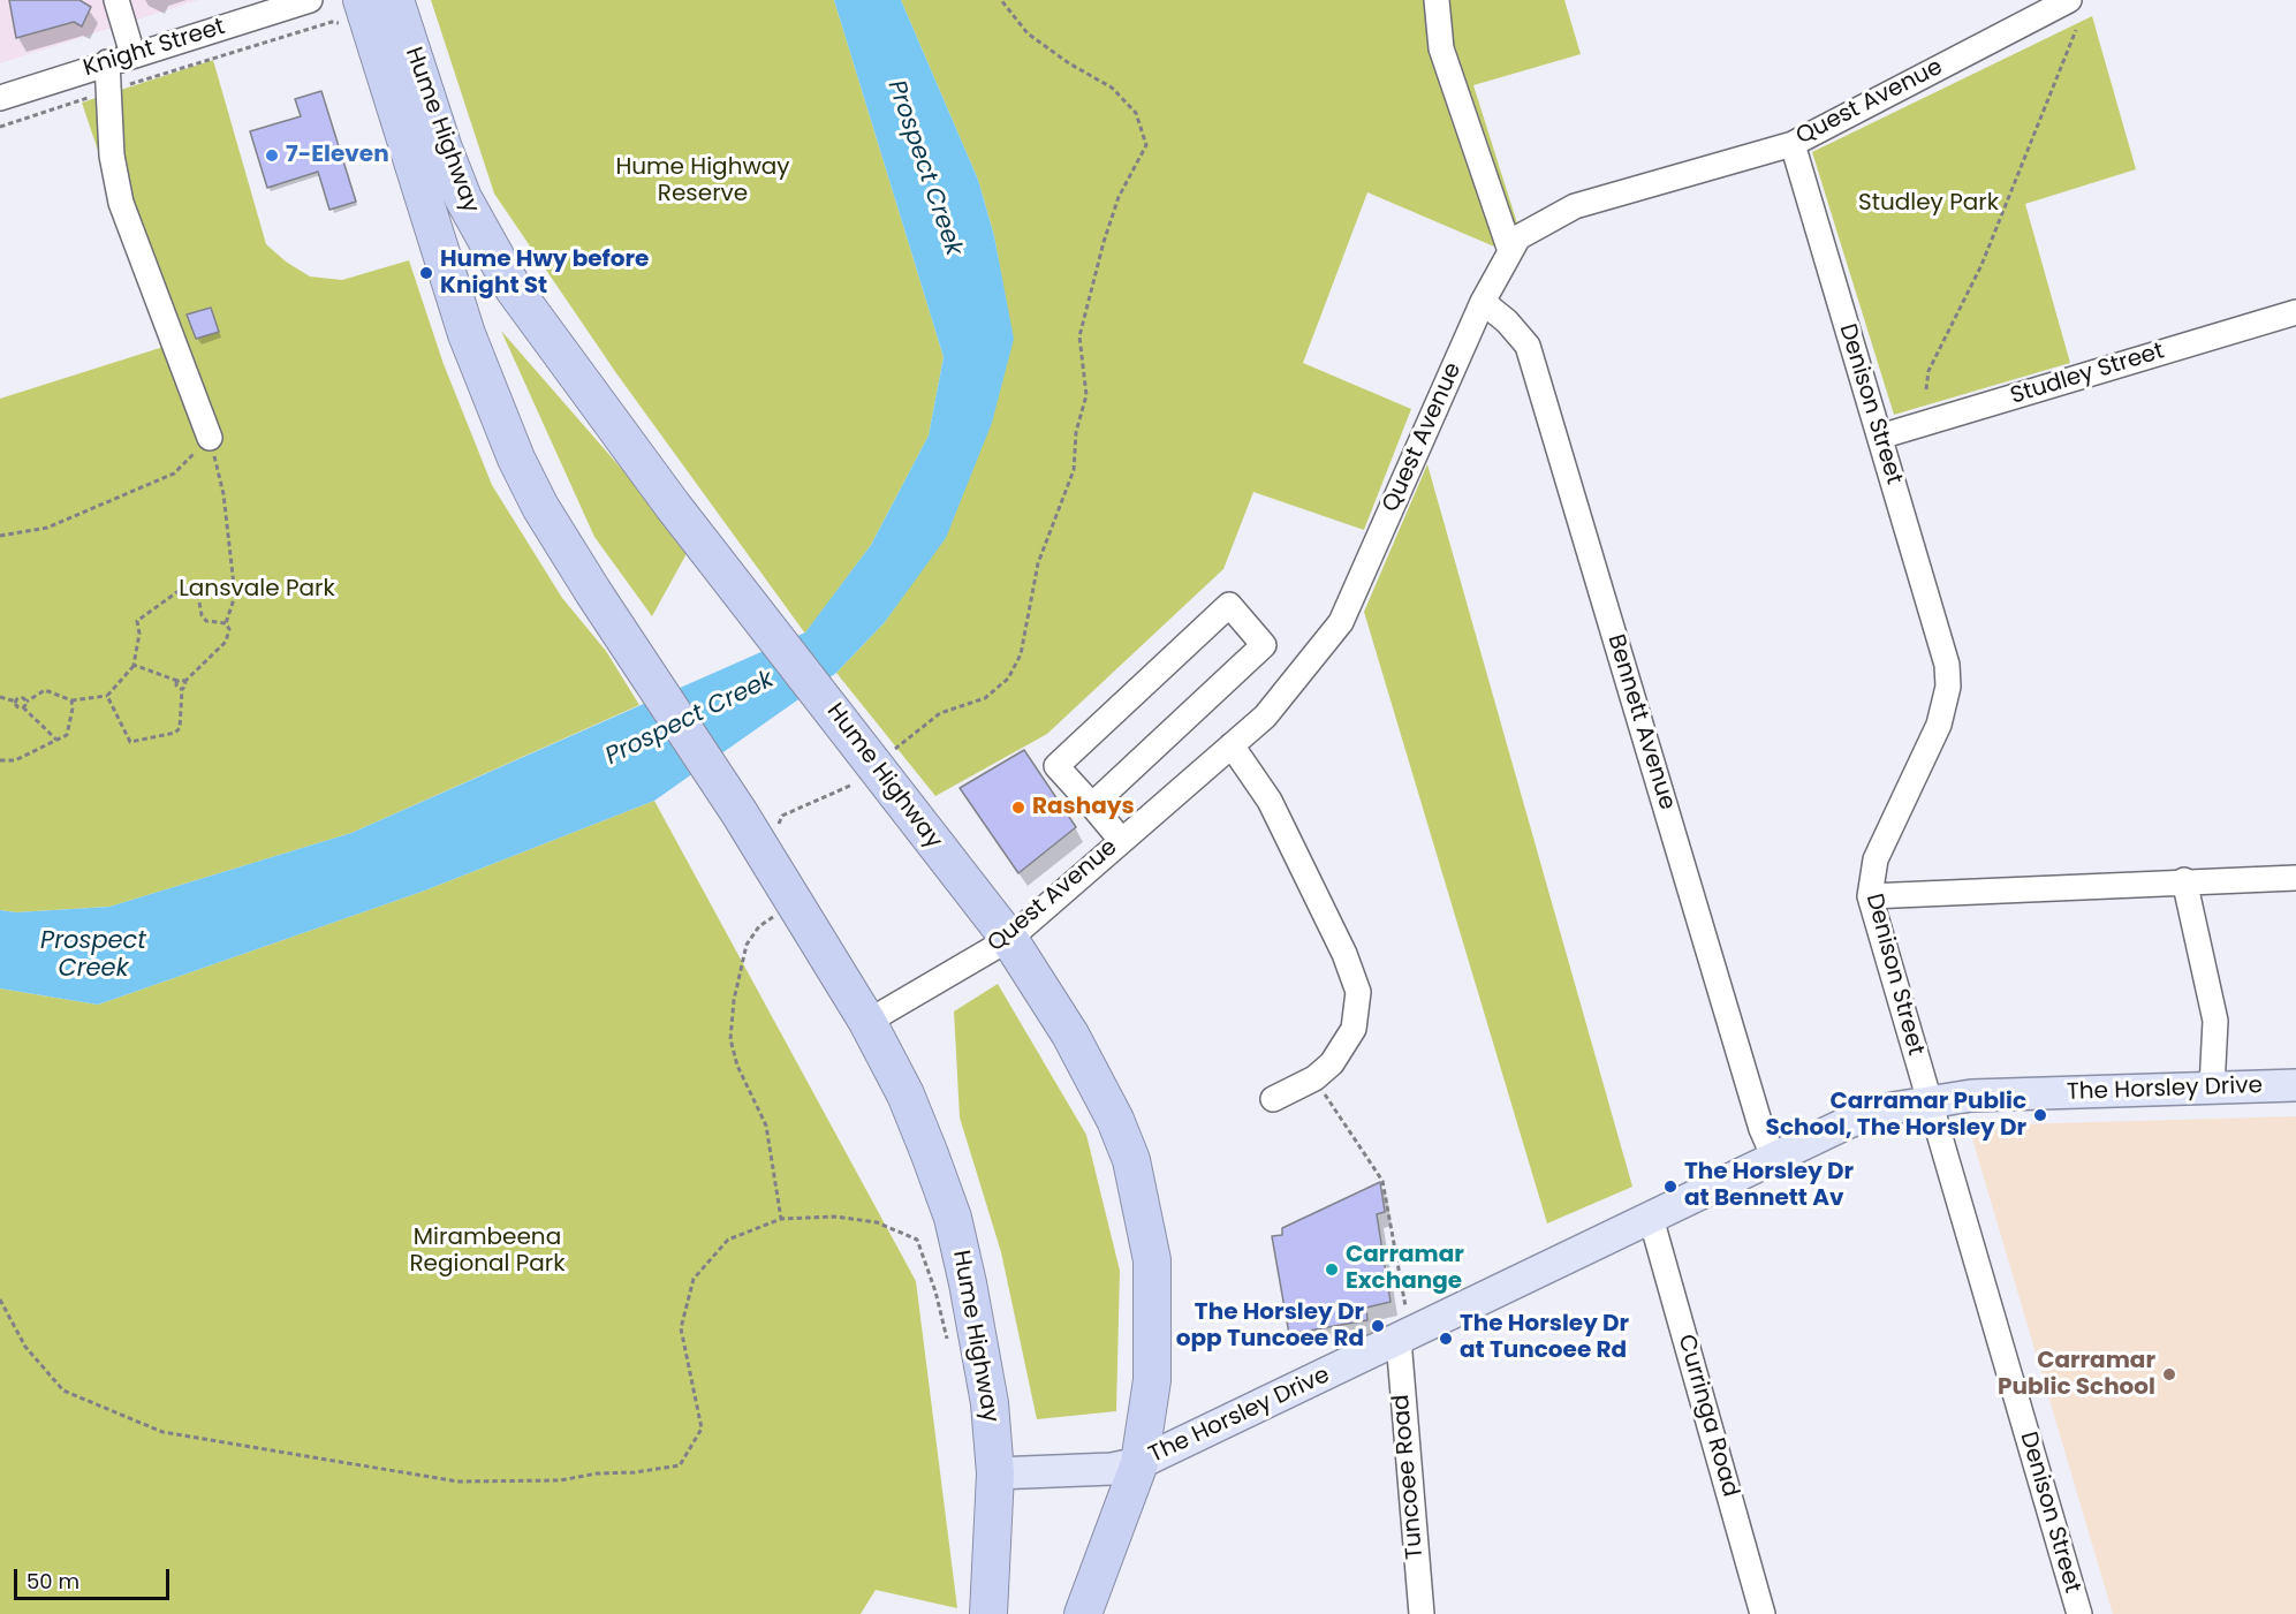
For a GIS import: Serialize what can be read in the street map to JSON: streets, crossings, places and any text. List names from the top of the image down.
{
  "streets": {
    "highway": ["Hume Highway"],
    "main road": ["The Horsley Drive"],
    "street": [
      "Knight Street",
      "Quest Avenue",
      "Studley Street",
      "Denison Street",
      "Bennett Avenue",
      "Curringa Road",
      "Tuncoee Road"
    ]
  },
  "crossings": [
    ["Quest Avenue", "Hume Highway"],
    ["Quest Avenue", "Denison Street"],
    ["Quest Avenue", "Bennett Avenue"],
    ["Hume Highway", "The Horsley Drive"],
    ["Studley Street", "Denison Street"],
    ["Denison Street", "The Horsley Drive"],
    ["Bennett Avenue", "The Horsley Drive"],
    ["The Horsley Drive", "Curringa Road"],
    ["The Horsley Drive", "Tuncoee Road"]
  ],
  "water": ["Prospect Creek"],
  "parks": [
    "Hume Highway Reserve",
    "Studley Park",
    "Lansvale Park",
    "Mirambeena Regional Park"
  ],
  "places": [
    "7-Eleven",
    "Hume Hwy before Knight St",
    "Rashays",
    "Carramar Public School, The Horsley Dr",
    "The Horsley Dr at Bennett Av",
    "Carramar Exchange",
    "The Horsley Dr opp Tuncoee Rd",
    "The Horsley Dr at Tuncoee Rd",
    "Carramar Public School"
  ],
  "scale_bar": "50 m"
}
